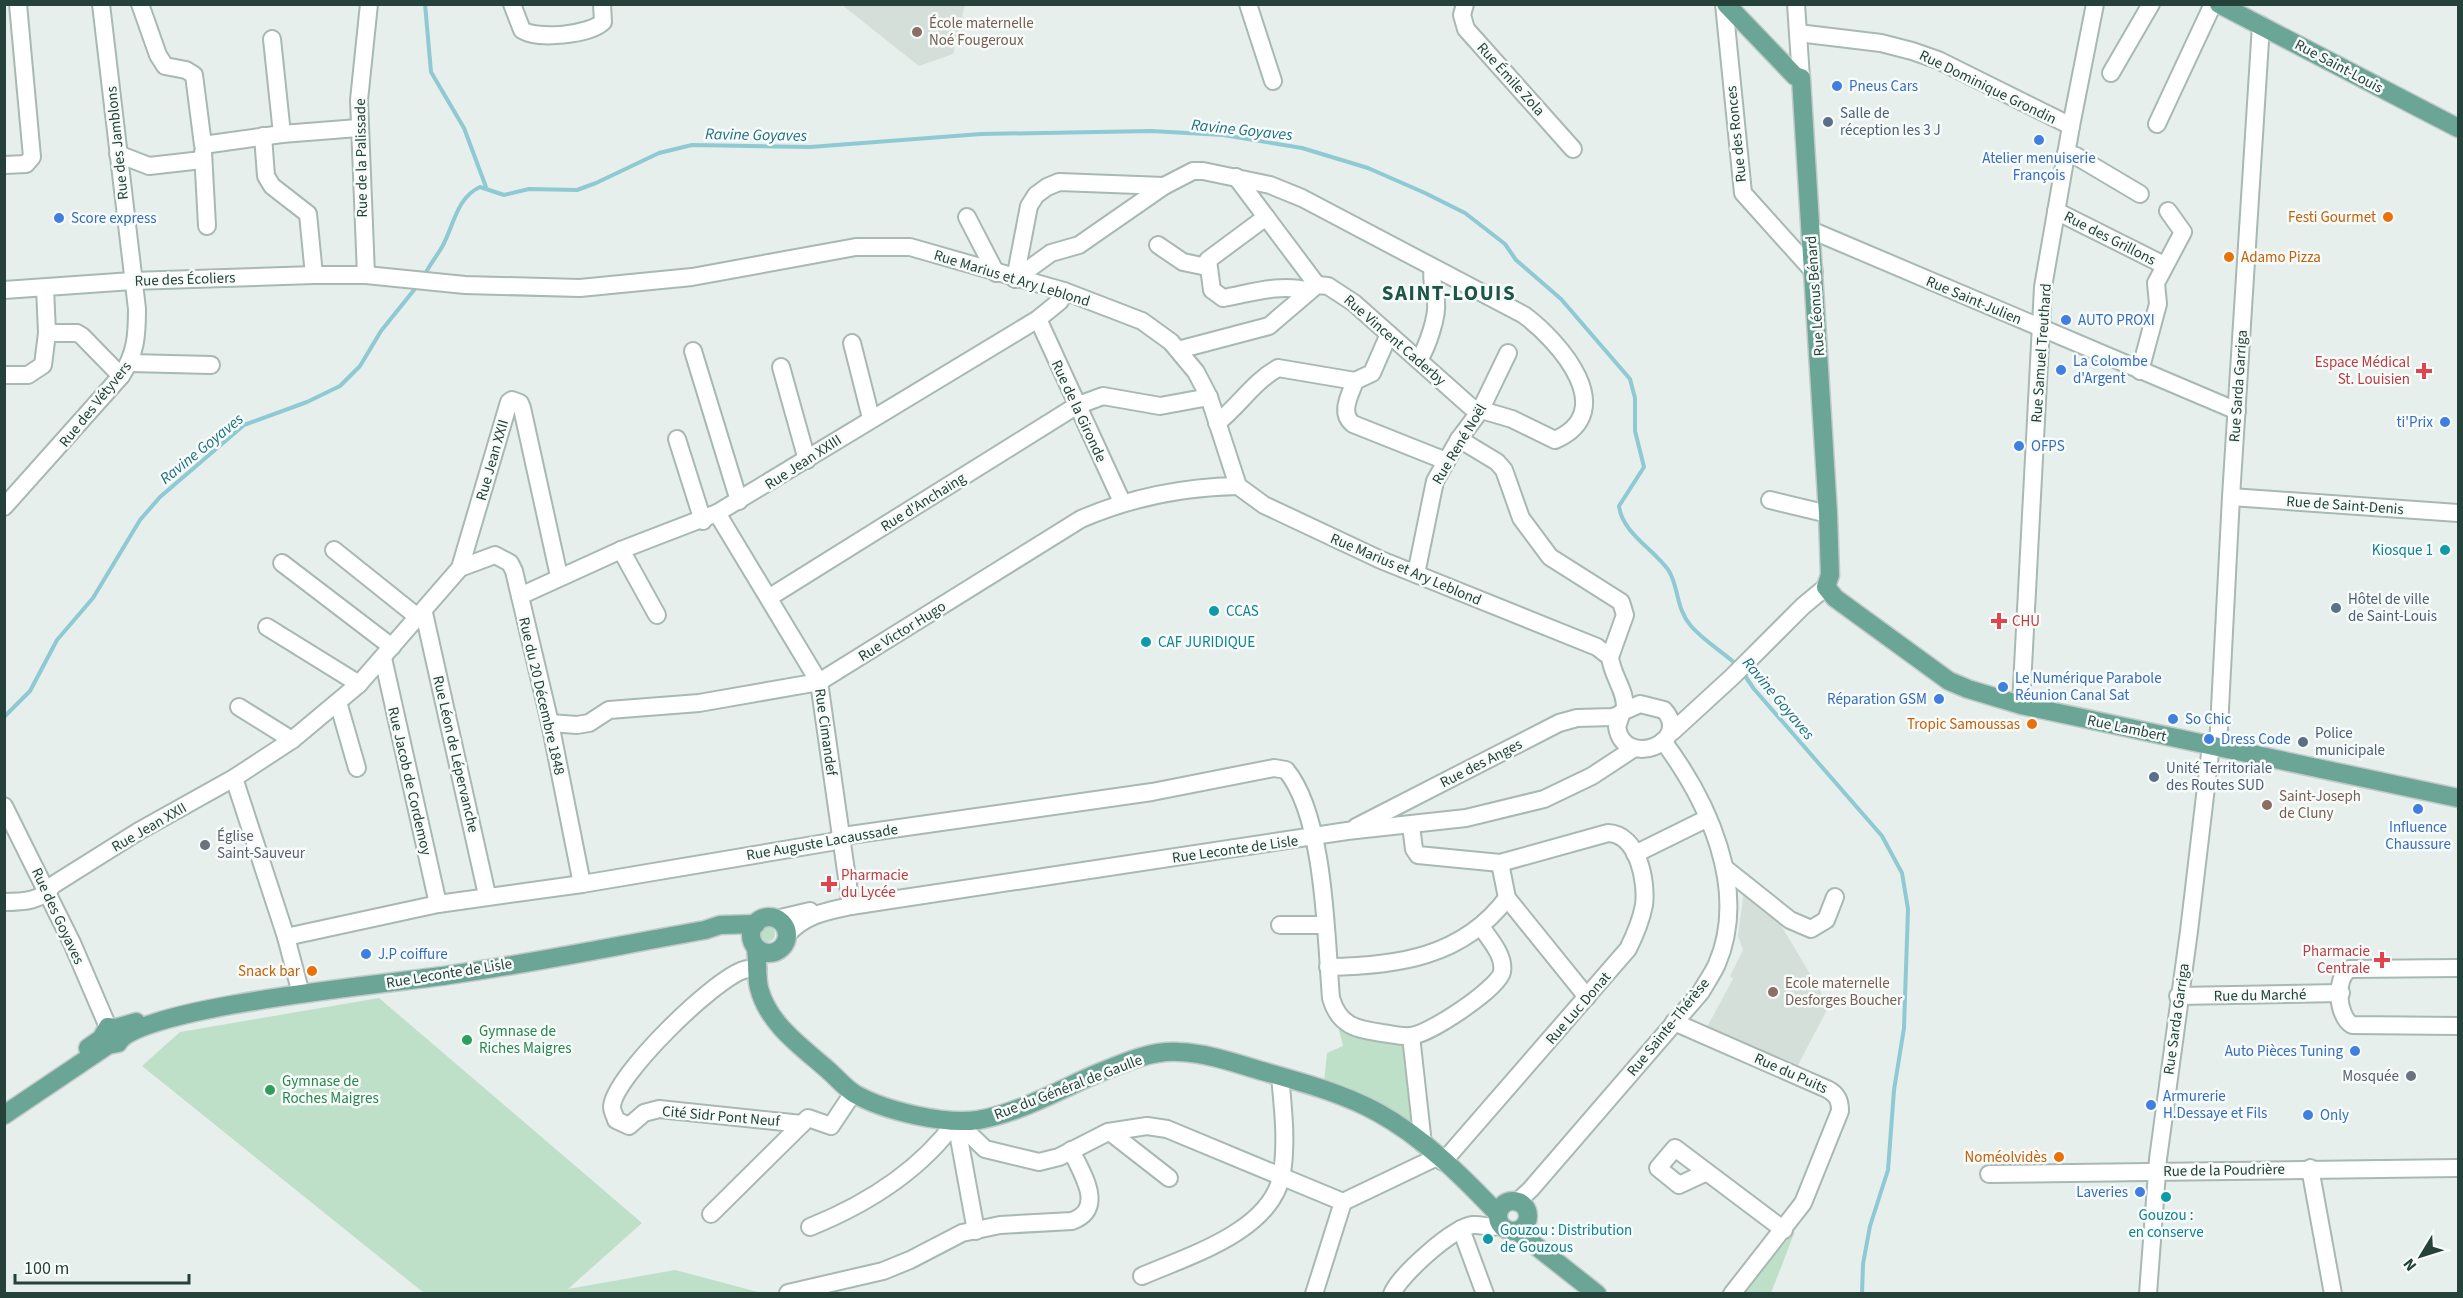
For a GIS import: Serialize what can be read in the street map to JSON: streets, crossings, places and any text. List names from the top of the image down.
{
  "streets": {
    "main road": [
      "Rue Saint-Louis",
      "Rue Léonus Bénard",
      "Rue Lambert",
      "Rue Leconte de Lisle",
      "Rue du Général de Gaulle"
    ],
    "street": [
      "Rue Émile Zola",
      "Rue Dominique Grondin",
      "Rue des Ronces",
      "Rue des Jamblons",
      "Rue de la Palissade",
      "Rue des Grillons",
      "Rue Marius et Ary Leblond",
      "Rue des Écoliers",
      "Rue Saint-Julien",
      "Rue Vincent Caderby",
      "Rue Samuel Treuthard",
      "Rue Sarda Garriga",
      "Rue des Vétyvers",
      "Rue de la Gironde",
      "Rue René Noël",
      "Rue Jean XXII",
      "Rue Jean XXIII",
      "Rue d'Anchaing",
      "Rue de Saint-Denis",
      "Rue Victor Hugo",
      "Rue du 20 Décembre 1848",
      "Rue Cimandef",
      "Rue Léon de Lépervanche",
      "Rue des Anges",
      "Rue Jacob de Cordemoy",
      "Rue Auguste Lacaussade",
      "Rue des Goyaves",
      "Rue du Marché",
      "Rue Luc Donat",
      "Rue Sainte-Thérèse",
      "Rue du Puits",
      "Cité Sidr Pont Neuf",
      "Rue de la Poudrière"
    ]
  },
  "crossings": [
    ["Rue Saint-Louis", "Rue Sarda Garriga"],
    ["Rue Dominique Grondin", "Rue Léonus Bénard"],
    ["Rue Dominique Grondin", "Rue Samuel Treuthard"],
    ["Rue des Ronces", "Rue Léonus Bénard"],
    ["Rue des Jamblons", "Rue des Écoliers"],
    ["Rue des Jamblons", "Rue des Vétyvers"],
    ["Rue de la Palissade", "Rue des Écoliers"],
    ["Rue des Grillons", "Rue Saint-Julien"],
    ["Rue des Grillons", "Rue Samuel Treuthard"],
    ["Rue Marius et Ary Leblond", "Rue des Écoliers"],
    ["Rue Marius et Ary Leblond", "Rue René Noël"],
    ["Rue Marius et Ary Leblond", "Rue Jean XXIII"],
    ["Rue Marius et Ary Leblond", "Rue d'Anchaing"],
    ["Rue Marius et Ary Leblond", "Rue Victor Hugo"],
    ["Rue Marius et Ary Leblond", "Rue des Anges"],
    ["Rue Marius et Ary Leblond", "Rue Leconte de Lisle"],
    ["Rue Marius et Ary Leblond", "Rue Sainte-Thérèse"],
    ["Rue des Écoliers", "Rue des Vétyvers"],
    ["Rue Léonus Bénard", "Rue Saint-Julien"],
    ["Rue Léonus Bénard", "Rue Lambert"],
    ["Rue Saint-Julien", "Rue Samuel Treuthard"],
    ["Rue Saint-Julien", "Rue Sarda Garriga"],
    ["Rue Vincent Caderby", "Rue René Noël"],
    ["Rue Samuel Treuthard", "Rue Lambert"],
    ["Rue Sarda Garriga", "Rue de Saint-Denis"],
    ["Rue Sarda Garriga", "Rue Lambert"],
    ["Rue Sarda Garriga", "Rue du Marché"],
    ["Rue Sarda Garriga", "Rue de la Poudrière"],
    ["Rue de la Gironde", "Rue Jean XXIII"],
    ["Rue de la Gironde", "Rue d'Anchaing"],
    ["Rue de la Gironde", "Rue Victor Hugo"],
    ["Rue Jean XXII", "Rue Jean XXIII"],
    ["Rue Jean XXII", "Rue du 20 Décembre 1848"],
    ["Rue Jean XXII", "Rue Léon de Lépervanche"],
    ["Rue Jean XXII", "Rue Jacob de Cordemoy"],
    ["Rue Jean XXII", "Rue des Goyaves"],
    ["Rue Jean XXIII", "Rue du 20 Décembre 1848"],
    ["Rue Jean XXIII", "Rue Cimandef"],
    ["Rue d'Anchaing", "Rue Cimandef"],
    ["Rue Victor Hugo", "Rue du 20 Décembre 1848"],
    ["Rue Victor Hugo", "Rue Cimandef"],
    ["Rue du 20 Décembre 1848", "Rue Auguste Lacaussade"],
    ["Rue Cimandef", "Rue Auguste Lacaussade"],
    ["Rue Cimandef", "Rue Leconte de Lisle"],
    ["Rue Léon de Lépervanche", "Rue Auguste Lacaussade"],
    ["Rue des Anges", "Rue Leconte de Lisle"],
    ["Rue des Anges", "Rue Sainte-Thérèse"],
    ["Rue Jacob de Cordemoy", "Rue Auguste Lacaussade"],
    ["Rue Auguste Lacaussade", "Rue Leconte de Lisle"],
    ["Rue Leconte de Lisle", "Rue des Goyaves"],
    ["Rue Leconte de Lisle", "Rue Sainte-Thérèse"],
    ["Rue Leconte de Lisle", "Rue du Général de Gaulle"],
    ["Rue Luc Donat", "Rue du Général de Gaulle"],
    ["Rue Sainte-Thérèse", "Rue du Puits"],
    ["Rue Sainte-Thérèse", "Rue du Général de Gaulle"],
    ["Rue du Général de Gaulle", "Cité Sidr Pont Neuf"]
  ],
  "districts": ["SAINT-LOUIS"],
  "water": ["Ravine Goyaves"],
  "places": {
    "other": [
      "École maternelle Noé Fougeroux",
      "Pneus Cars",
      "Salle de réception les 3 J",
      "Atelier menuiserie François",
      "Festi Gourmet",
      "Score express",
      "Adamo Pizza",
      "AUTO PROXI",
      "La Colombe d'Argent",
      "ti'Prix",
      "OFPS",
      "Kiosque 1",
      "Hôtel de ville de Saint-Louis",
      "CCAS",
      "CAF JURIDIQUE",
      "Le Numérique Parabole Réunion Canal Sat",
      "Réparation GSM",
      "So Chic",
      "Tropic Samoussas",
      "Dress Code",
      "Police municipale",
      "Unité Territoriale des Routes SUD",
      "Saint-Joseph de Cluny",
      "Influence Chaussure",
      "Église Saint-Sauveur",
      "J.P coiffure",
      "Snack bar",
      "Ecole maternelle Desforges Boucher",
      "Gymnase de Riches Maigres",
      "Auto Pièces Tuning",
      "Mosquée",
      "Gymnase de Roches Maigres",
      "Armurerie H.Dessaye et Fils",
      "Only",
      "Noméolvidès",
      "Laveries",
      "Gouzou : en conserve",
      "Gouzou : Distribution de Gouzous"
    ],
    "health": [
      "Espace Médical St. Louisien",
      "CHU",
      "Pharmacie du Lycée",
      "Pharmacie Centrale"
    ]
  },
  "scale_bar": "100 m",
  "north": "bottom left"
}
